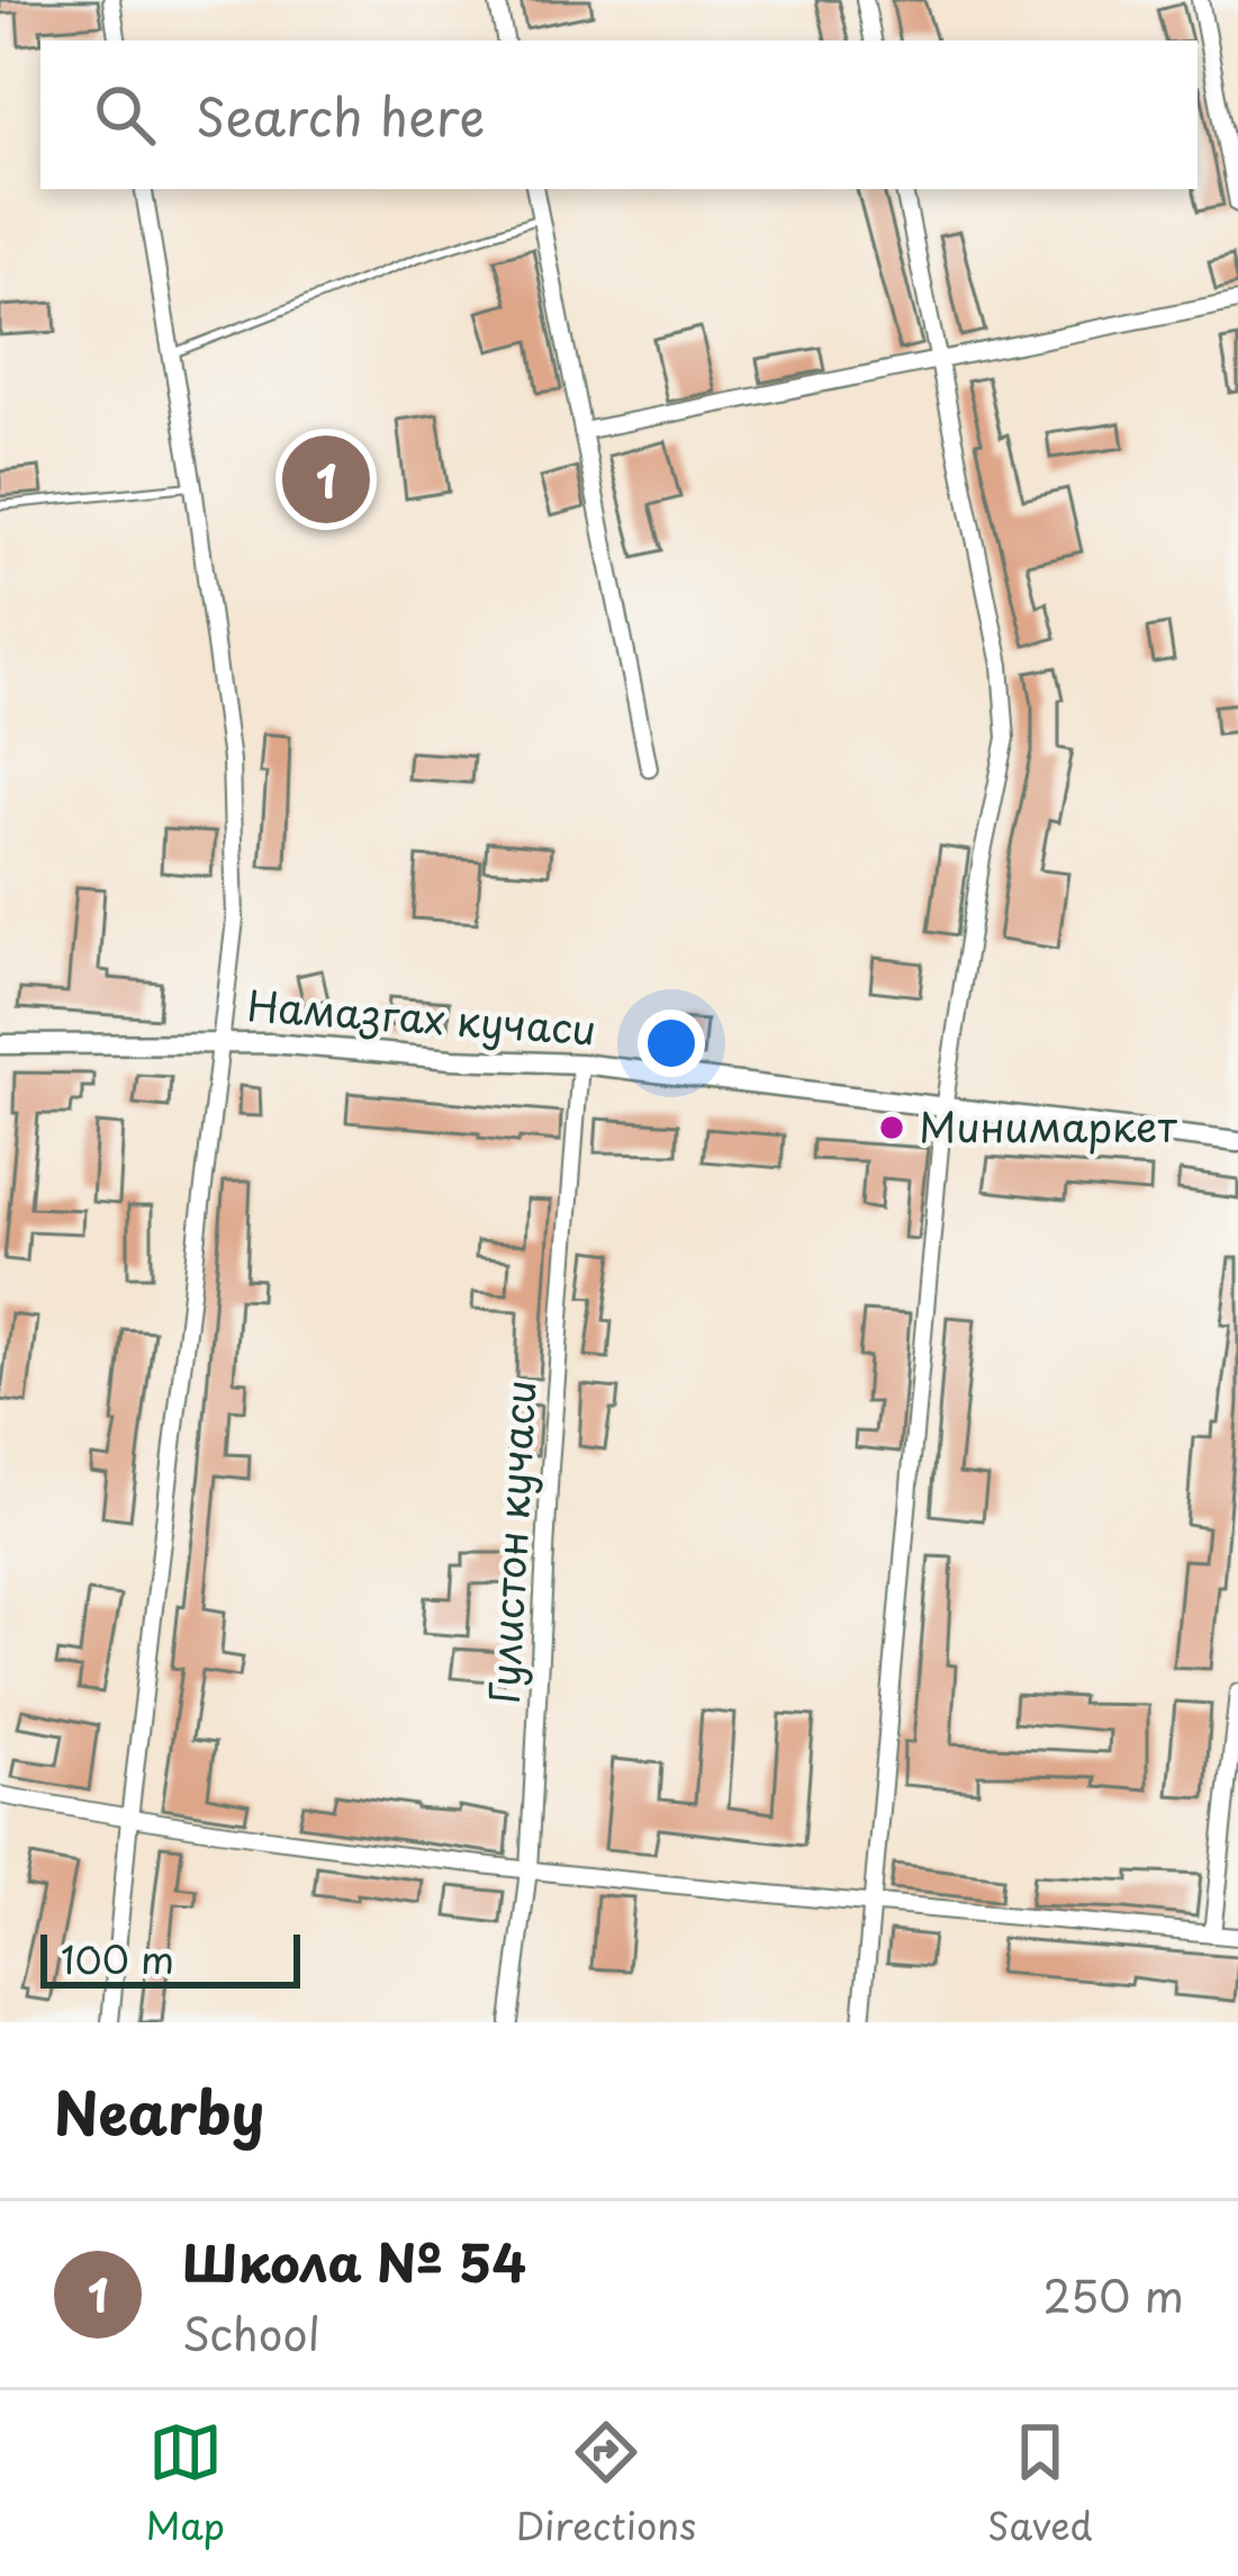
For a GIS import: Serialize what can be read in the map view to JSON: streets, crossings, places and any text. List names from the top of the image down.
{
  "streets": {
    "street": ["Намазгах кучаси", "Гулистон кучаси"]
  },
  "crossings": [
    ["Намазгах кучаси", "Гулистон кучаси"]
  ],
  "places": ["Минимаркет"],
  "scale_bar": "100 m",
  "page": {
    "search": "Search here",
    "pins": "1",
    "scale": "100 m",
    "heading": "Nearby",
    "list": [
      {
        "mark": "1",
        "name": "Школа № 54",
        "note": "School",
        "value": "250 m"
      }
    ],
    "nav": ["Map", "Directions", "Saved"]
  }
}
